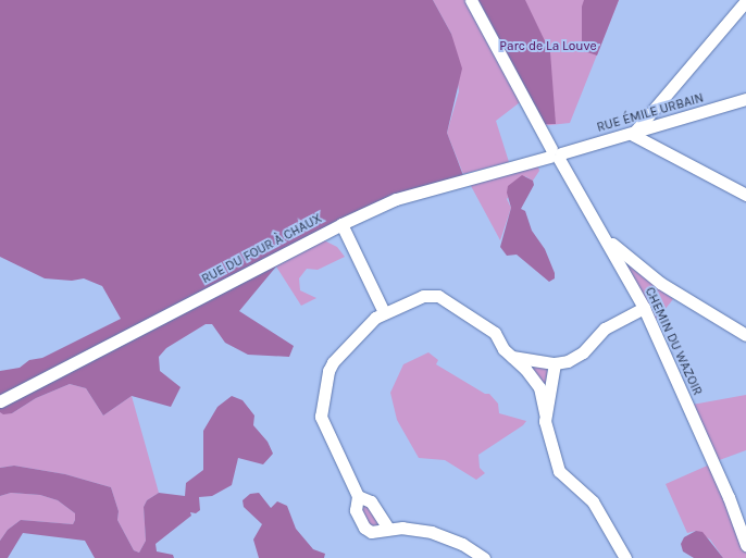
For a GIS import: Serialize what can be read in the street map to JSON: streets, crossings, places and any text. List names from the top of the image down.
{
  "streets": {
    "street": ["RUE ÉMILE URBAIN", "RUE DU FOUR À CHAUX", "CHEMIN DU WAZOIR"]
  },
  "crossings": [
    ["RUE ÉMILE URBAIN", "RUE DU FOUR À CHAUX"],
    ["RUE ÉMILE URBAIN", "CHEMIN DU WAZOIR"],
    ["RUE DU FOUR À CHAUX", "CHEMIN DU WAZOIR"]
  ],
  "parks": ["Parc de La Louve"]
}
